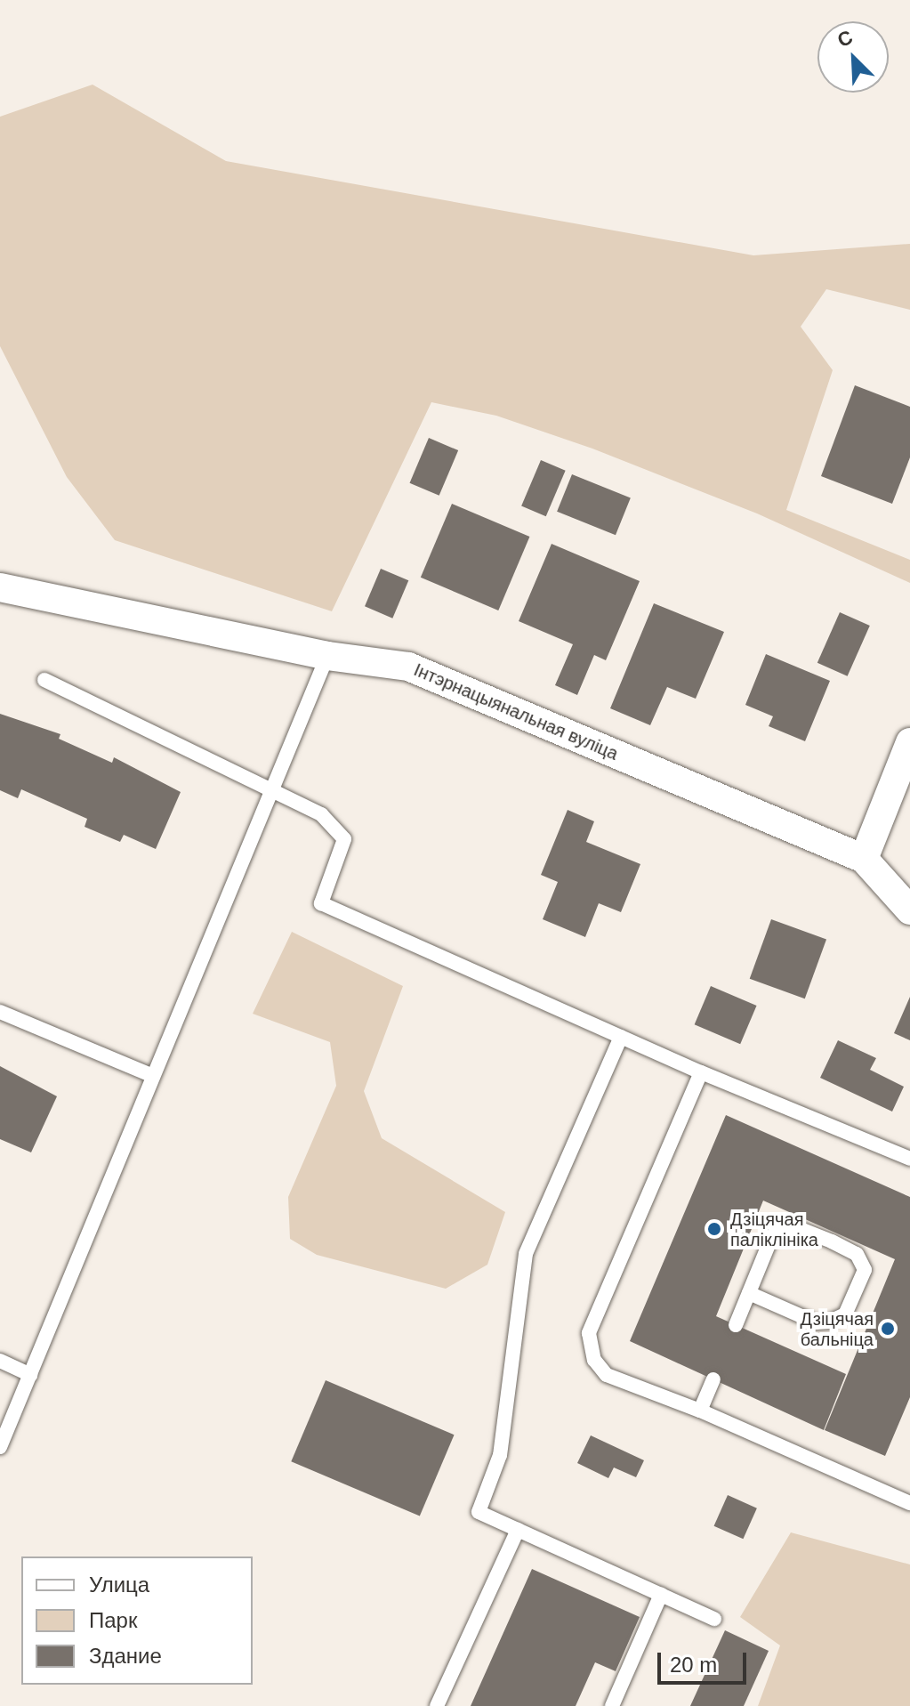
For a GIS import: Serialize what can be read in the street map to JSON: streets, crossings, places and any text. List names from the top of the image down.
{
  "streets": {
    "street": ["Інтэрнацыянальная вуліца"]
  },
  "places": ["Дзіцячая паліклініка", "Дзіцячая бальніца"],
  "legend": ["Улица", "Парк", "Здание"],
  "scale_bar": "20 m",
  "north": "top left"
}
